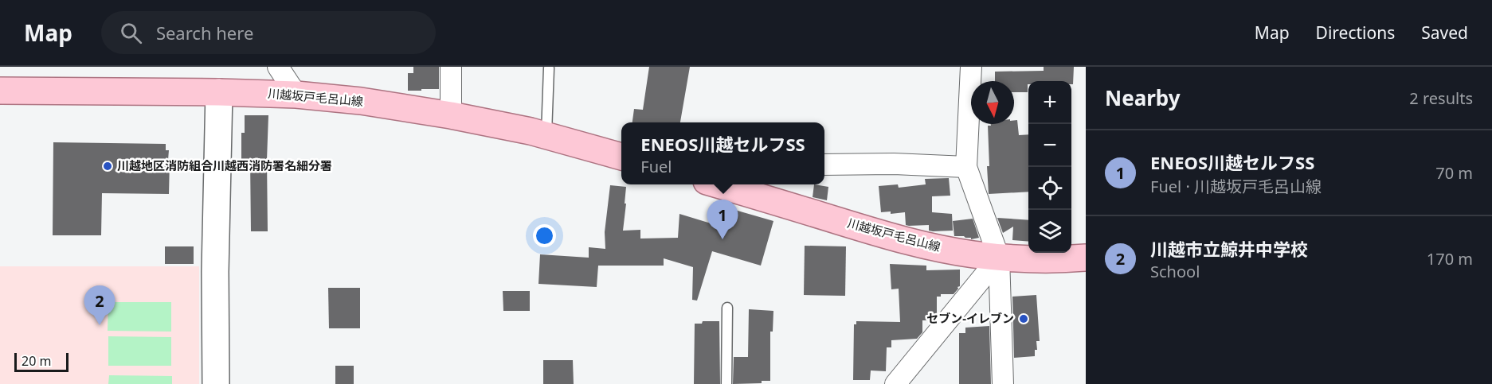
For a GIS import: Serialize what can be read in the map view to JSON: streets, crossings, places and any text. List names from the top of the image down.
{
  "streets": {
    "main road": ["川越坂戸毛呂山線"]
  },
  "places": ["川越地区消防組合川越西消防署名細分署", "セブン-イレブン"],
  "scale_bar": "20 m",
  "north": "bottom",
  "page": {
    "header": "Map",
    "search": "Search here",
    "nav": ["Map", "Directions", "Saved"],
    "heading": ["Nearby", "2 results"],
    "map_buttons": ["+", "−"],
    "popup": ["ENEOS川越セルフSS", "Fuel"],
    "list": [
      {
        "mark": "1",
        "name": "ENEOS川越セルフSS",
        "note": "Fuel · 川越坂戸毛呂山線",
        "value": "70 m"
      },
      {
        "mark": "2",
        "name": "川越市立鯨井中学校",
        "note": "School",
        "value": "170 m"
      }
    ],
    "pins": ["1", "2"],
    "scale": "20 m"
  }
}
